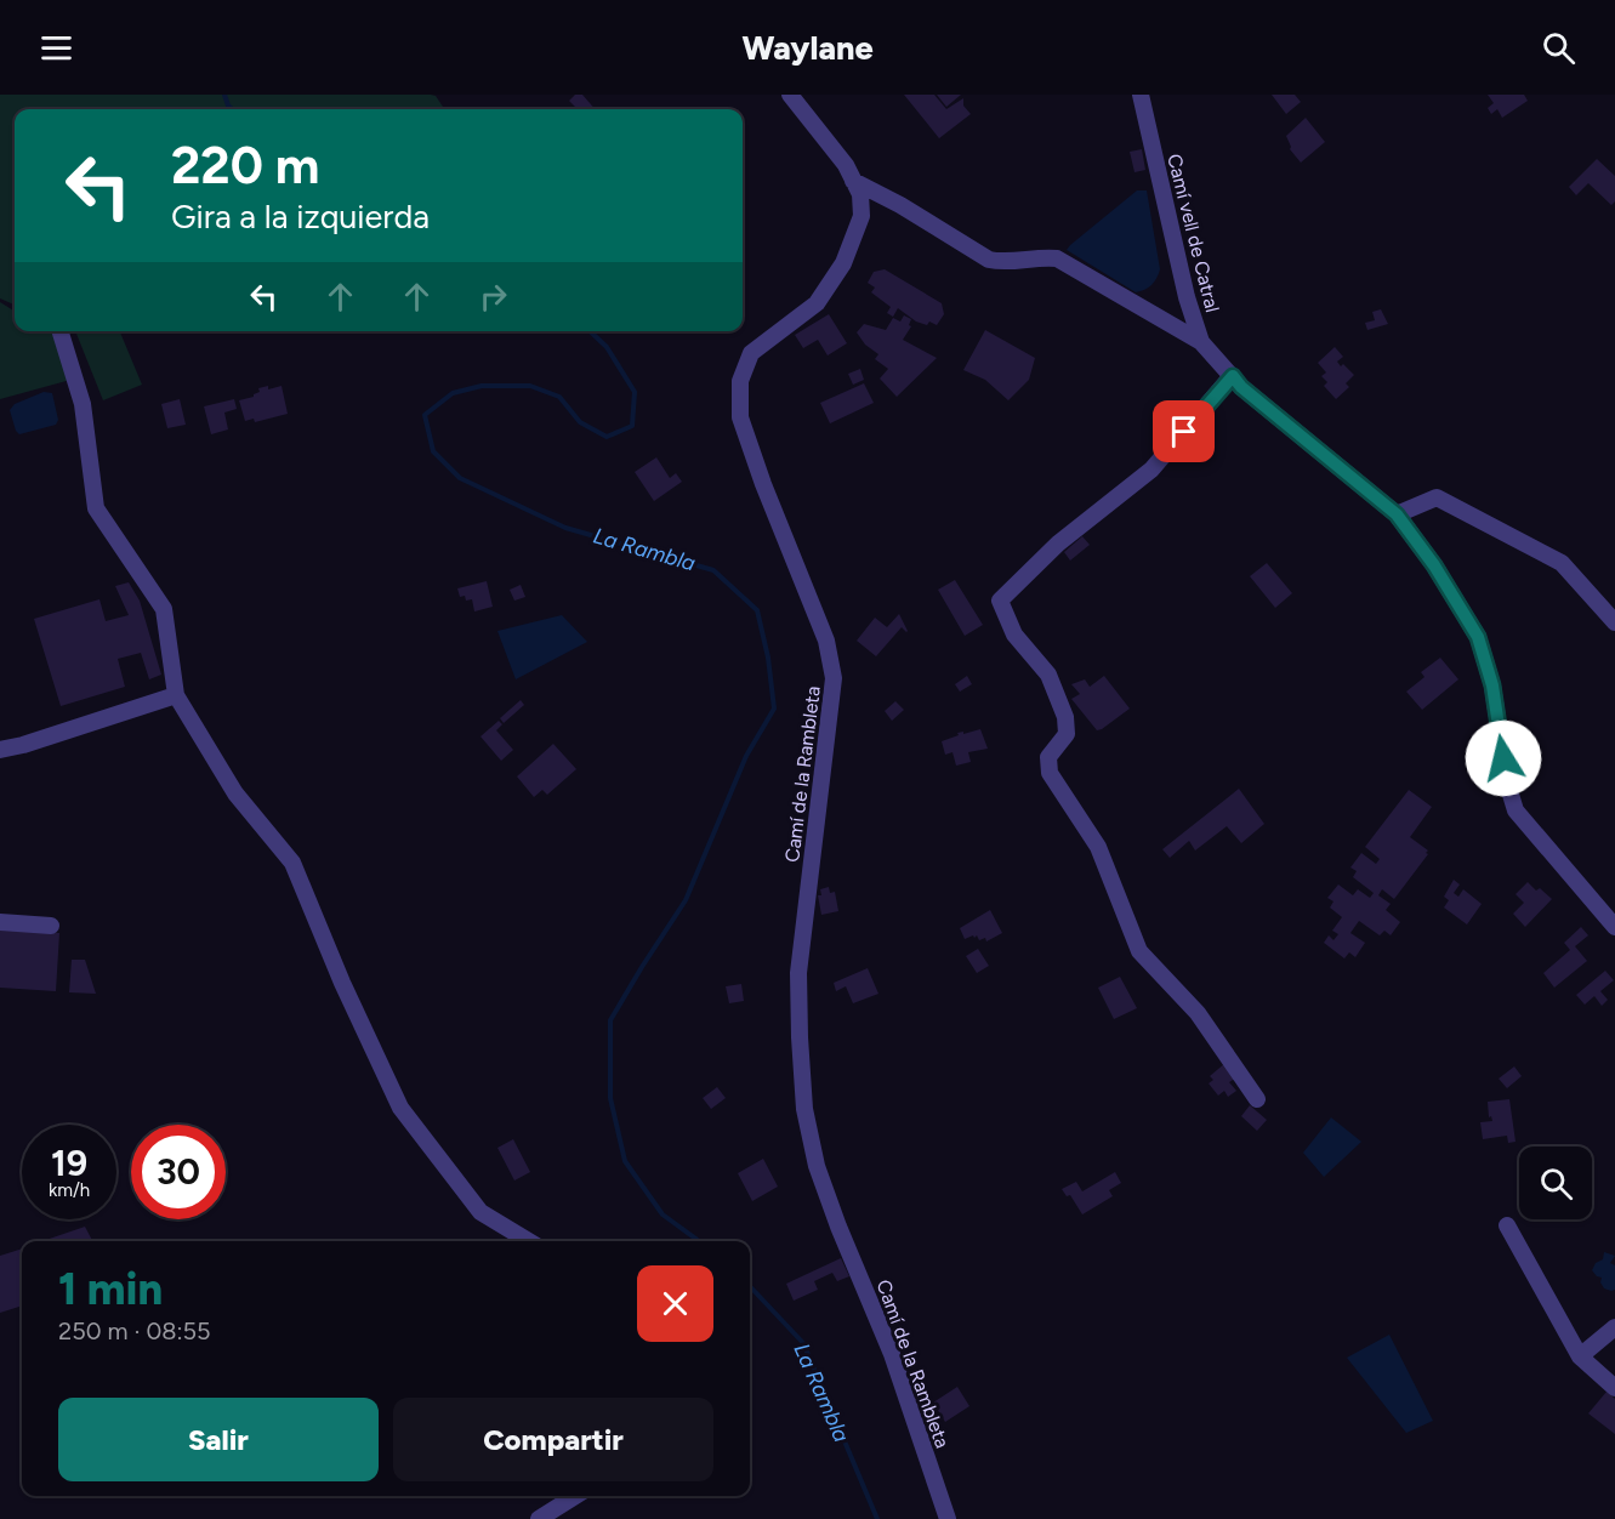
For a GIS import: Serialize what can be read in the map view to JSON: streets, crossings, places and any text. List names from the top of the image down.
{
  "streets": {
    "street": ["Camí vell de Catral", "Camí de la Rambleta"]
  },
  "water": ["La Rambla"],
  "page": {
    "header": "Waylane",
    "turn": ["220 m", "Gira a la izquierda"],
    "speed": "19 km/h",
    "limit": "30",
    "heading": ["1 min", "250 m · 08:55"],
    "buttons": ["Salir", "Compartir"]
  }
}
